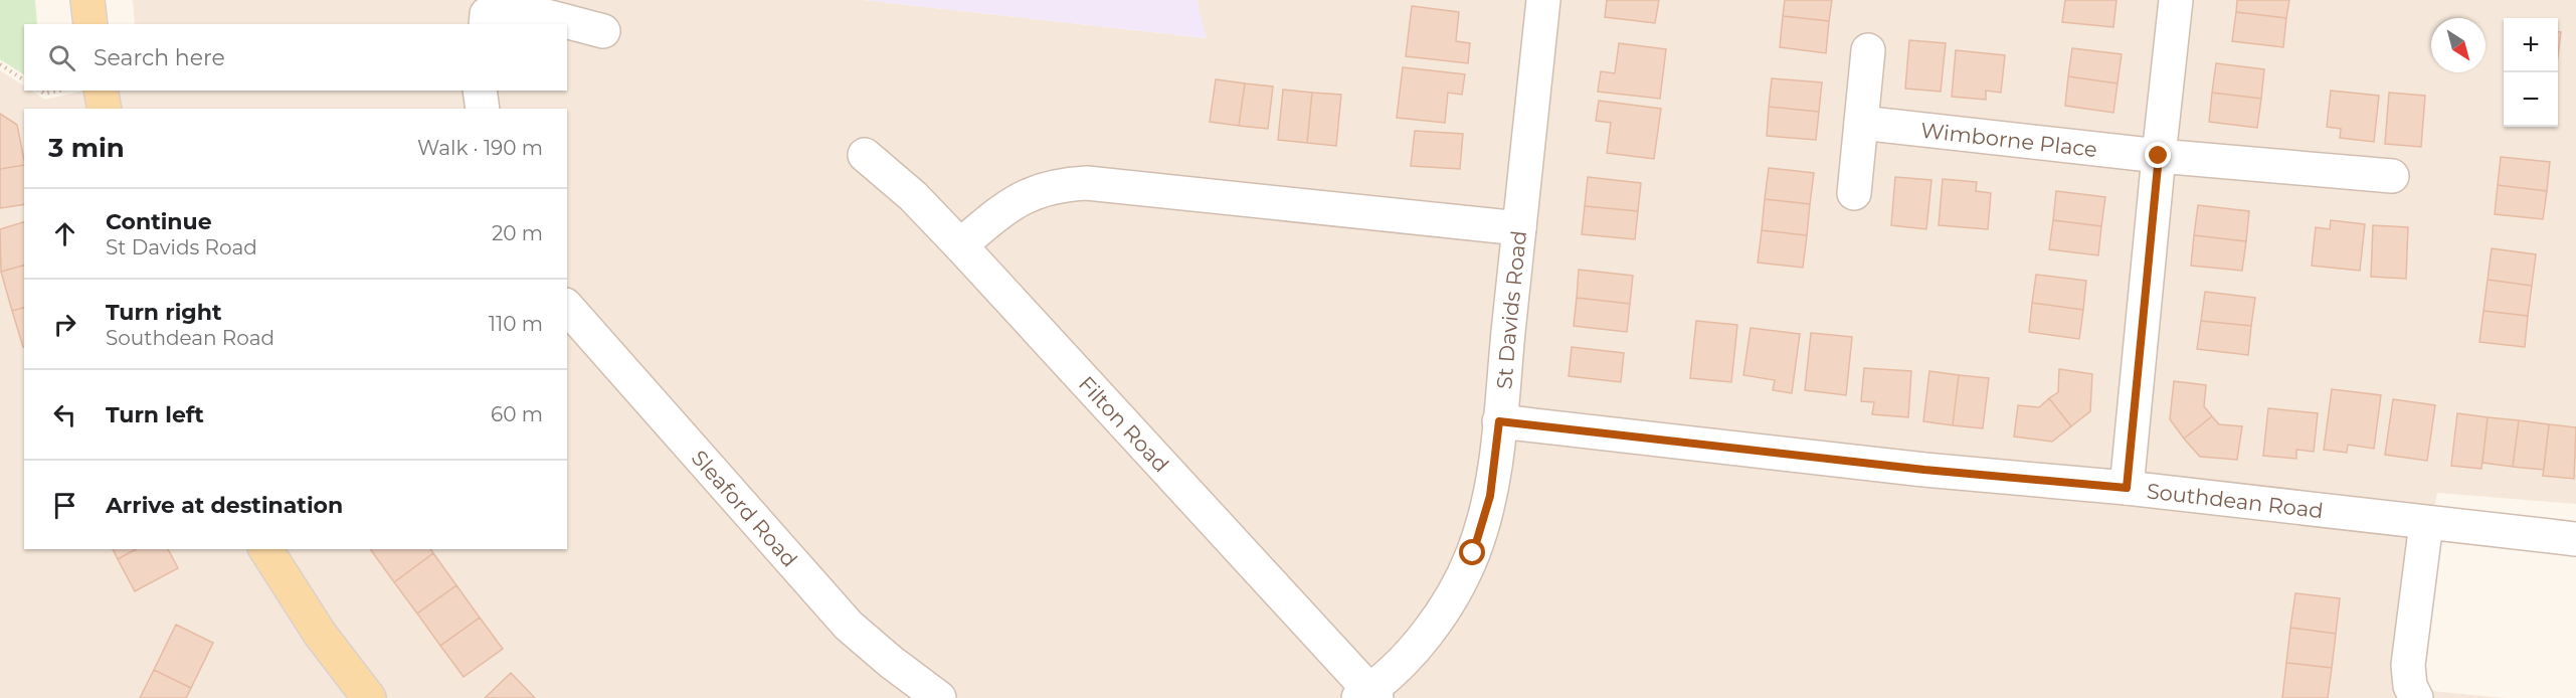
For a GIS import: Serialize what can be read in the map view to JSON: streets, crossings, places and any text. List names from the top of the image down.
{
  "streets": {
    "street": [
      "Wimborne Place",
      "St Davids Road",
      "Filton Road",
      "Southdean Road",
      "Sleaford Road"
    ]
  },
  "crossings": [
    ["St Davids Road", "Filton Road"],
    ["St Davids Road", "Southdean Road"]
  ],
  "north": "bottom right",
  "page": {
    "map_buttons": ["+", "−"],
    "search": "Search here",
    "heading": ["3 min", "Walk · 190 m"],
    "list": [
      ["Continue", "St Davids Road", "20 m"],
      ["Turn right", "Southdean Road", "110 m"],
      ["Turn left", "60 m"],
      "Arrive at destination"
    ]
  }
}
